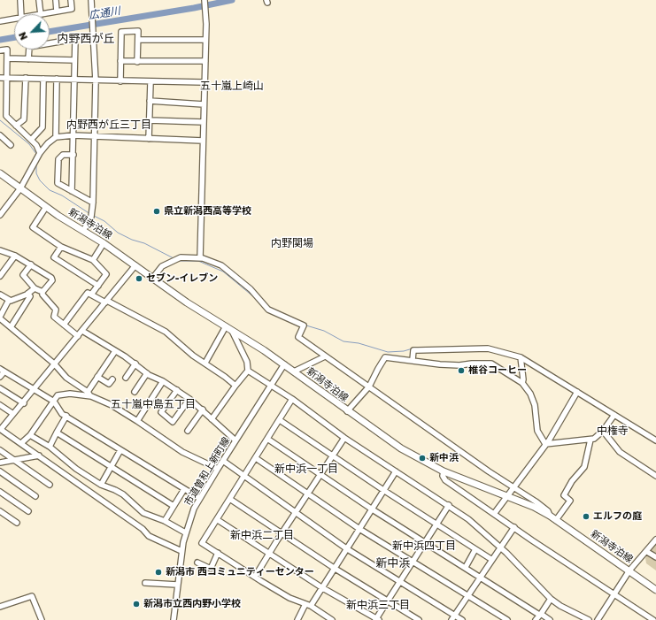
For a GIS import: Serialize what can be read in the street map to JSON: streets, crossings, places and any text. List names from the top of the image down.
{
  "streets": {
    "main road": ["新潟寺泊線"],
    "street": ["市道曽和上新町線"]
  },
  "crossings": [
    ["新潟寺泊線", "市道曽和上新町線"]
  ],
  "districts": [
    "内野西が丘",
    "五十嵐上崎山",
    "内野西が丘三丁目",
    "内野関場",
    "五十嵐中島五丁目",
    "中権寺",
    "新中浜一丁目",
    "新中浜二丁目",
    "新中浜四丁目",
    "新中浜",
    "新中浜三丁目"
  ],
  "water": ["広通川"],
  "places": [
    "県立新潟西高等学校",
    "セブン-イレブン",
    "椎谷コーヒー",
    "新中浜",
    "エルフの庭",
    "新潟市 西コミュニティーセンター",
    "新潟市立西内野小学校"
  ],
  "north": "bottom left"
}
